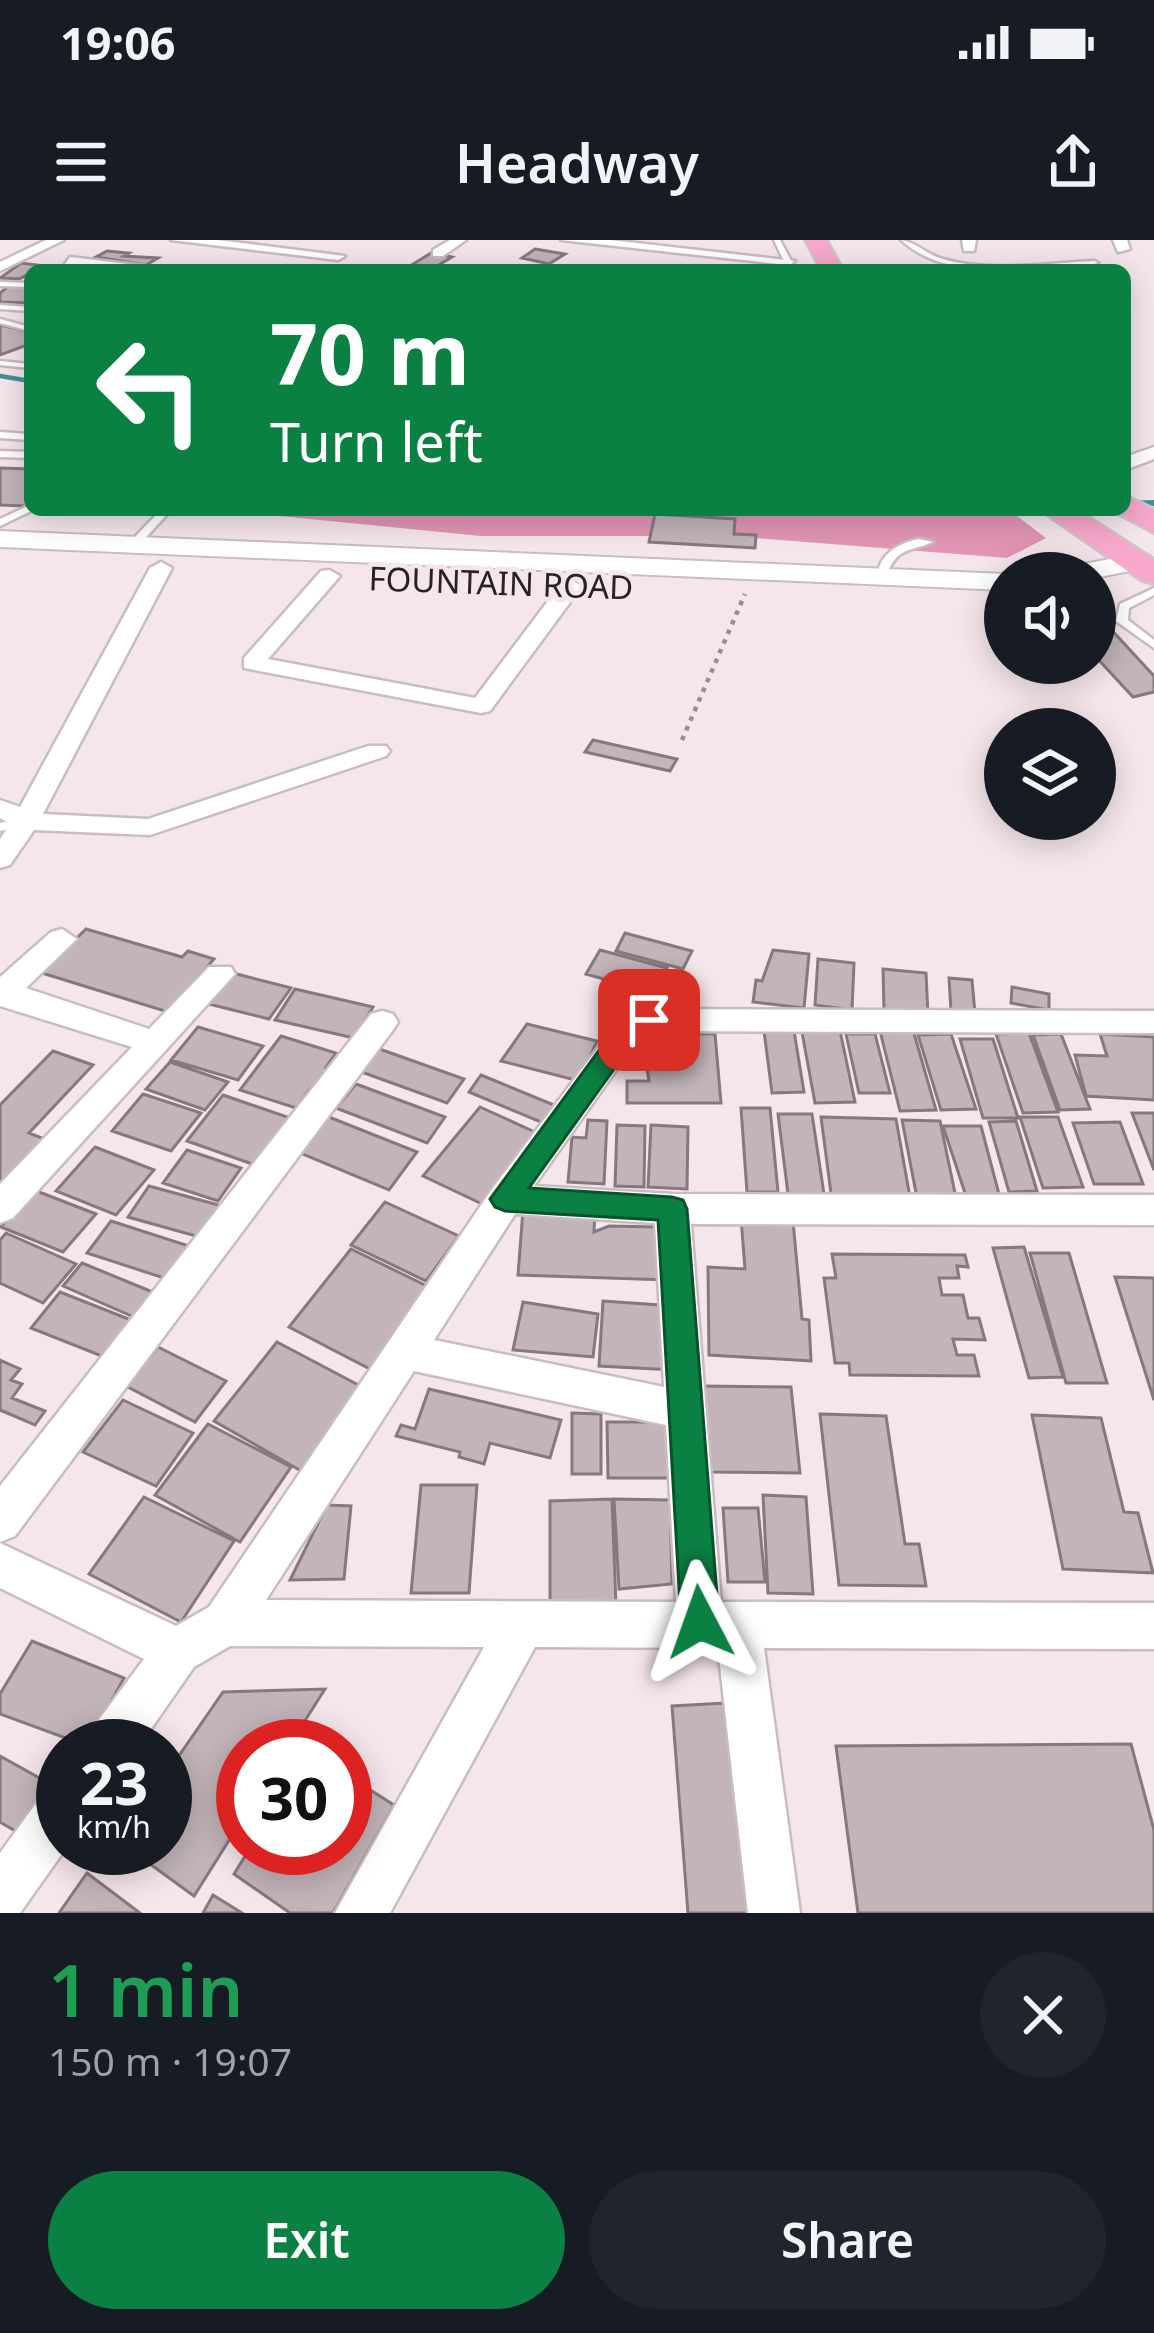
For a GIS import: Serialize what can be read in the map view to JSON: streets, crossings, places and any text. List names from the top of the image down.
{
  "streets": {
    "street": ["FOUNTAIN ROAD"]
  },
  "page": {
    "status": "19:06",
    "header": "Headway",
    "turn": ["70 m", "Turn left"],
    "speed": "23 km/h",
    "limit": "30",
    "heading": ["1 min", "150 m · 19:07"],
    "buttons": ["Exit", "Share"]
  }
}
